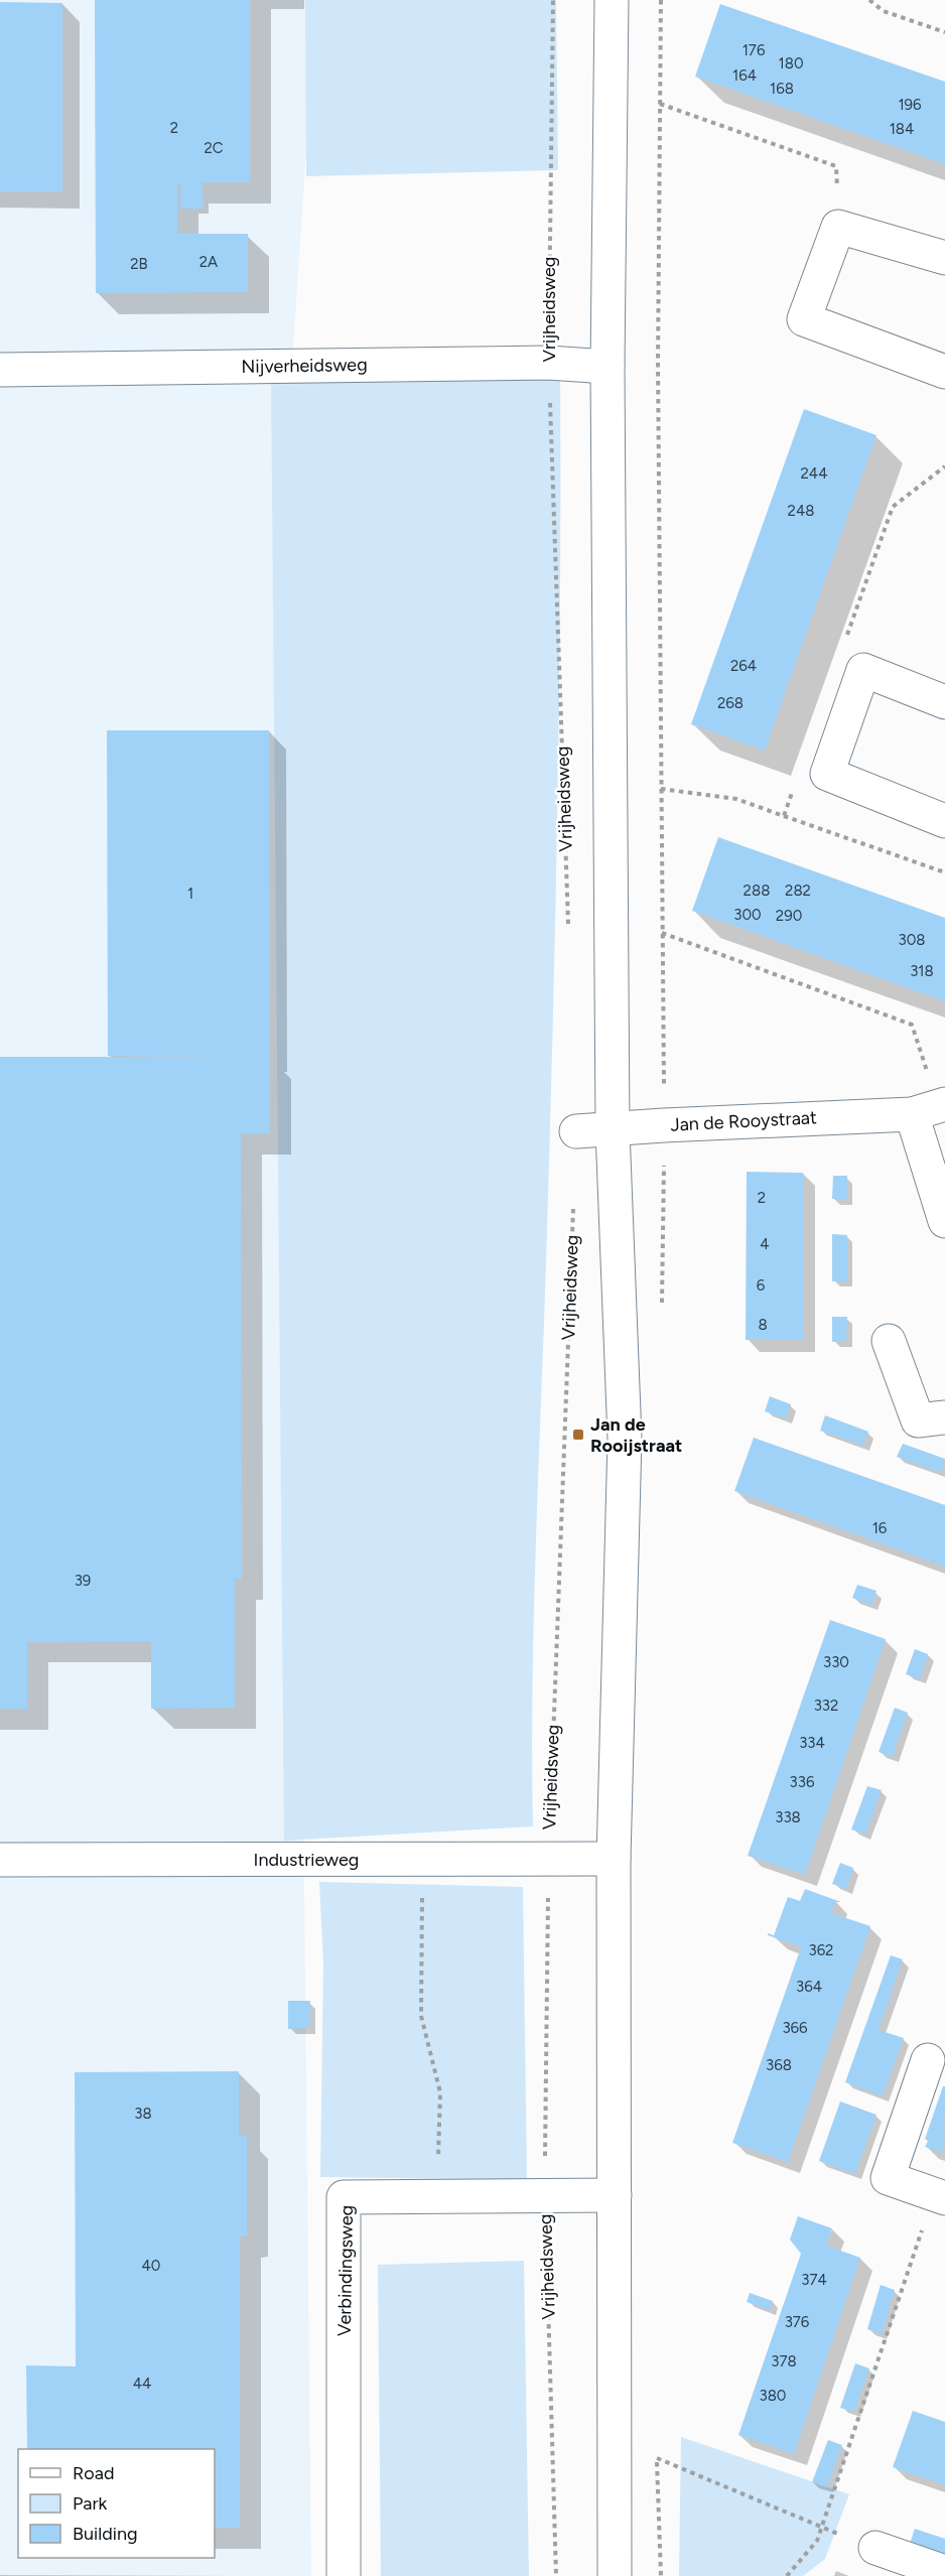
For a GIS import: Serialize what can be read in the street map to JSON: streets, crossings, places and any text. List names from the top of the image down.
{
  "streets": {
    "street": [
      "Nijverheidsweg",
      "Jan de Rooystraat",
      "Industrieweg",
      "Verbindingsweg"
    ],
    "path": ["Vrijheidsweg"]
  },
  "crossings": [
    ["Vrijheidsweg", "Nijverheidsweg"],
    ["Vrijheidsweg", "Industrieweg"],
    ["Vrijheidsweg", "Verbindingsweg"]
  ],
  "places": {
    "transit": ["Jan de Rooijstraat"]
  },
  "house_numbers": [
    "176",
    "180",
    "164",
    "168",
    "196",
    "2",
    "184",
    "2C",
    "2A",
    "2B",
    "244",
    "248",
    "264",
    "268",
    "288",
    "282",
    "1",
    "300",
    "290",
    "308",
    "318",
    "2",
    "4",
    "6",
    "8",
    "16",
    "39",
    "330",
    "332",
    "334",
    "336",
    "338",
    "362",
    "364",
    "366",
    "368",
    "38",
    "40",
    "374",
    "376",
    "378",
    "44",
    "380"
  ],
  "legend": ["Road", "Park", "Building"]
}
